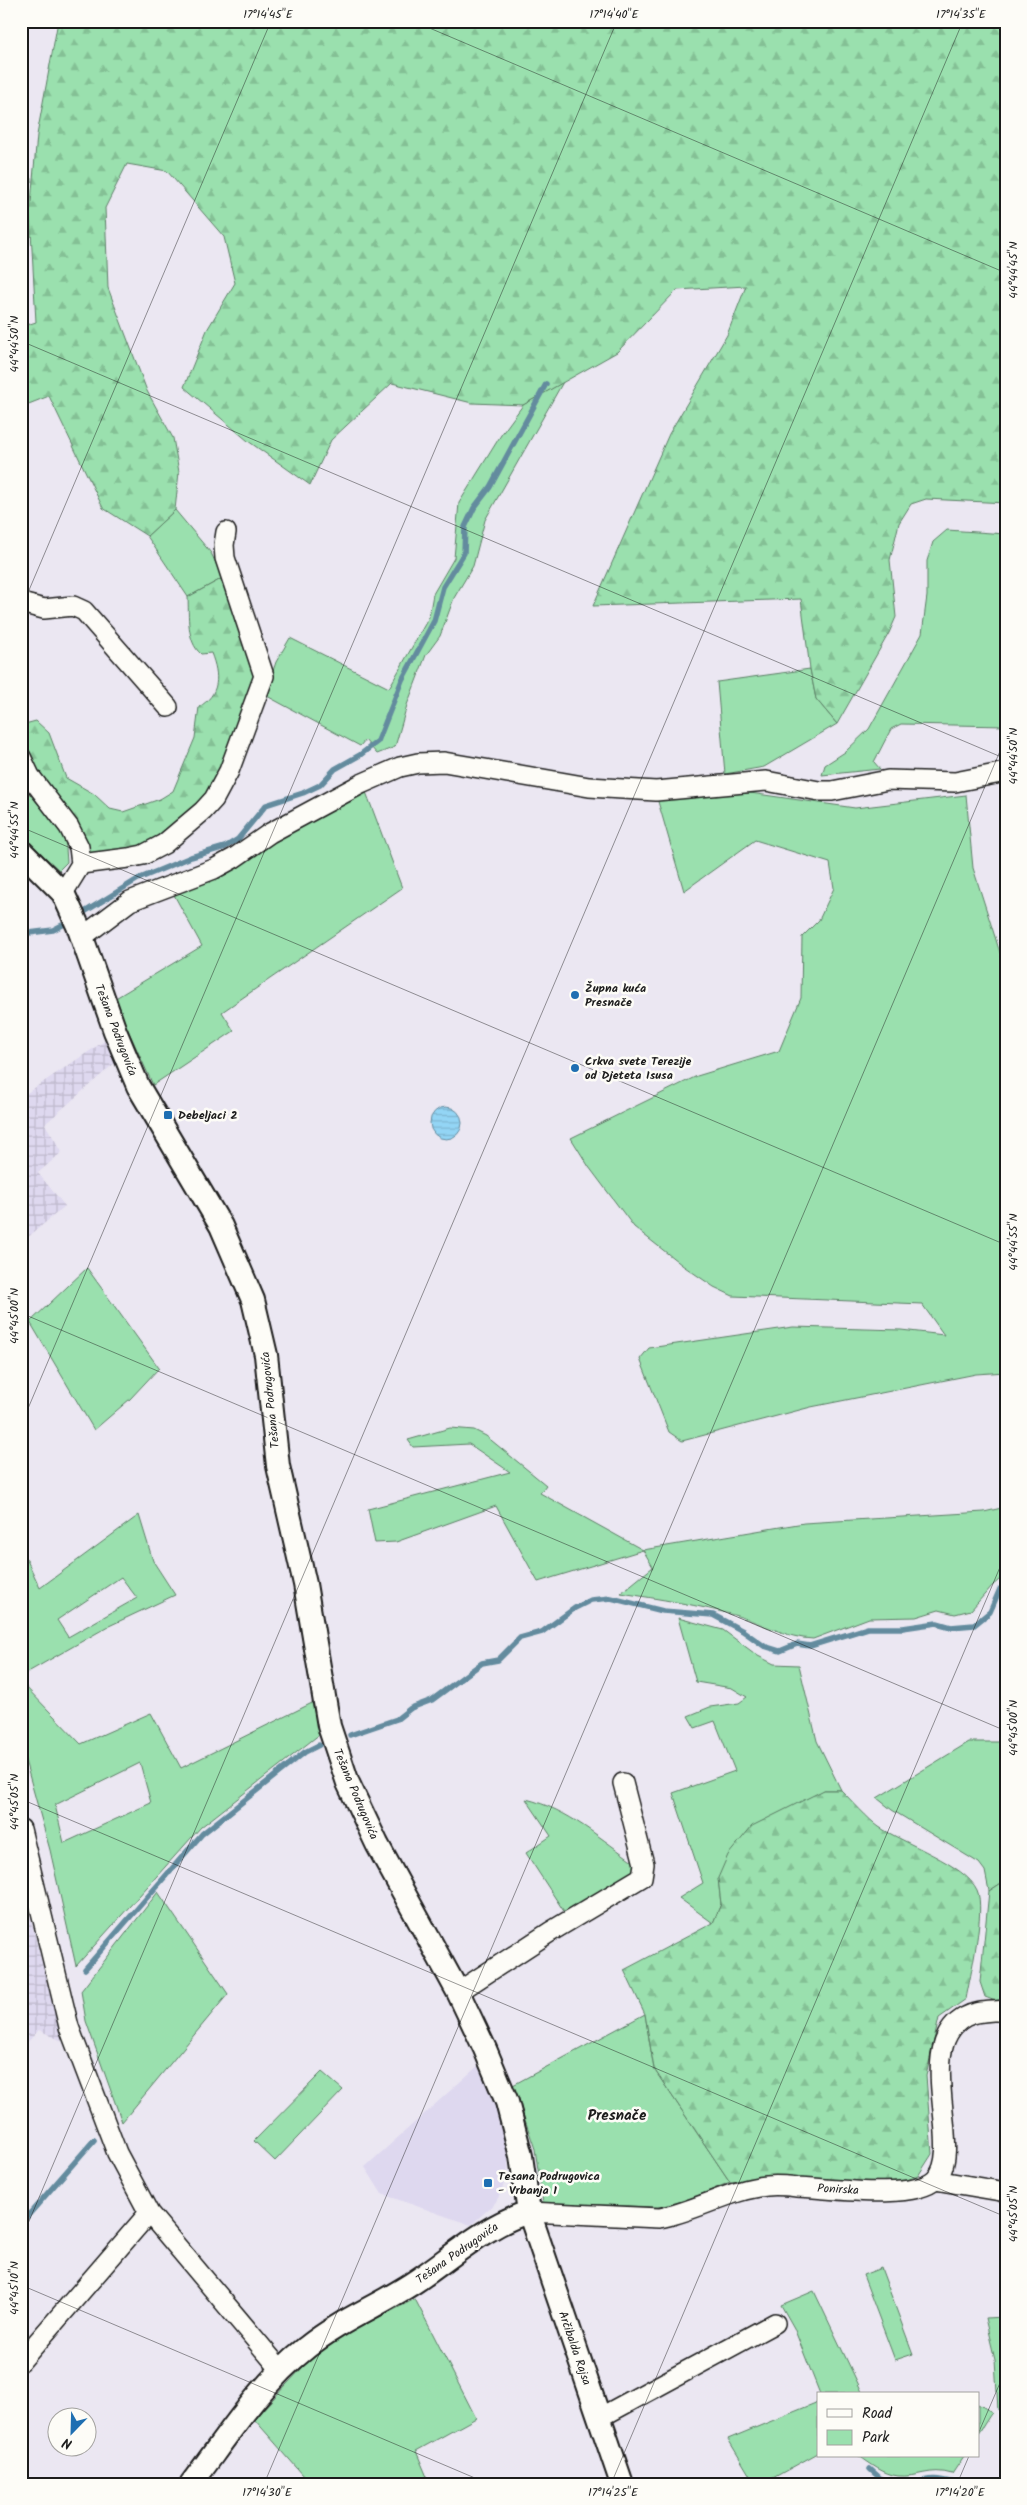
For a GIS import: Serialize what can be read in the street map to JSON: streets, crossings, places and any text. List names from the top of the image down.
{
  "streets": {
    "street": ["Tešana Podrugovića", "Ponirska", "Arčibalda Rajsa"]
  },
  "crossings": [
    ["Tešana Podrugovića", "Ponirska"],
    ["Tešana Podrugovića", "Arčibalda Rajsa"],
    ["Ponirska", "Arčibalda Rajsa"]
  ],
  "districts": ["Presnače"],
  "places": {
    "other": ["Župna kuća Presnače", "Crkva svete Terezije od Djeteta Isusa"],
    "transit": ["Debeljaci 2", "Tesana Podrugovica - Vrbanja 1"]
  },
  "legend": ["Road", "Park"],
  "north": "bottom left",
  "coordinates": [
    "17°14'45\"E",
    "17°14'40\"E",
    "17°14'35\"E",
    "44°44'45\"N",
    "44°44'50\"N",
    "44°44'55\"N",
    "44°45'00\"N",
    "44°45'05\"N",
    "44°45'10\"N",
    "17°14'30\"E",
    "17°14'25\"E",
    "17°14'20\"E"
  ]
}
